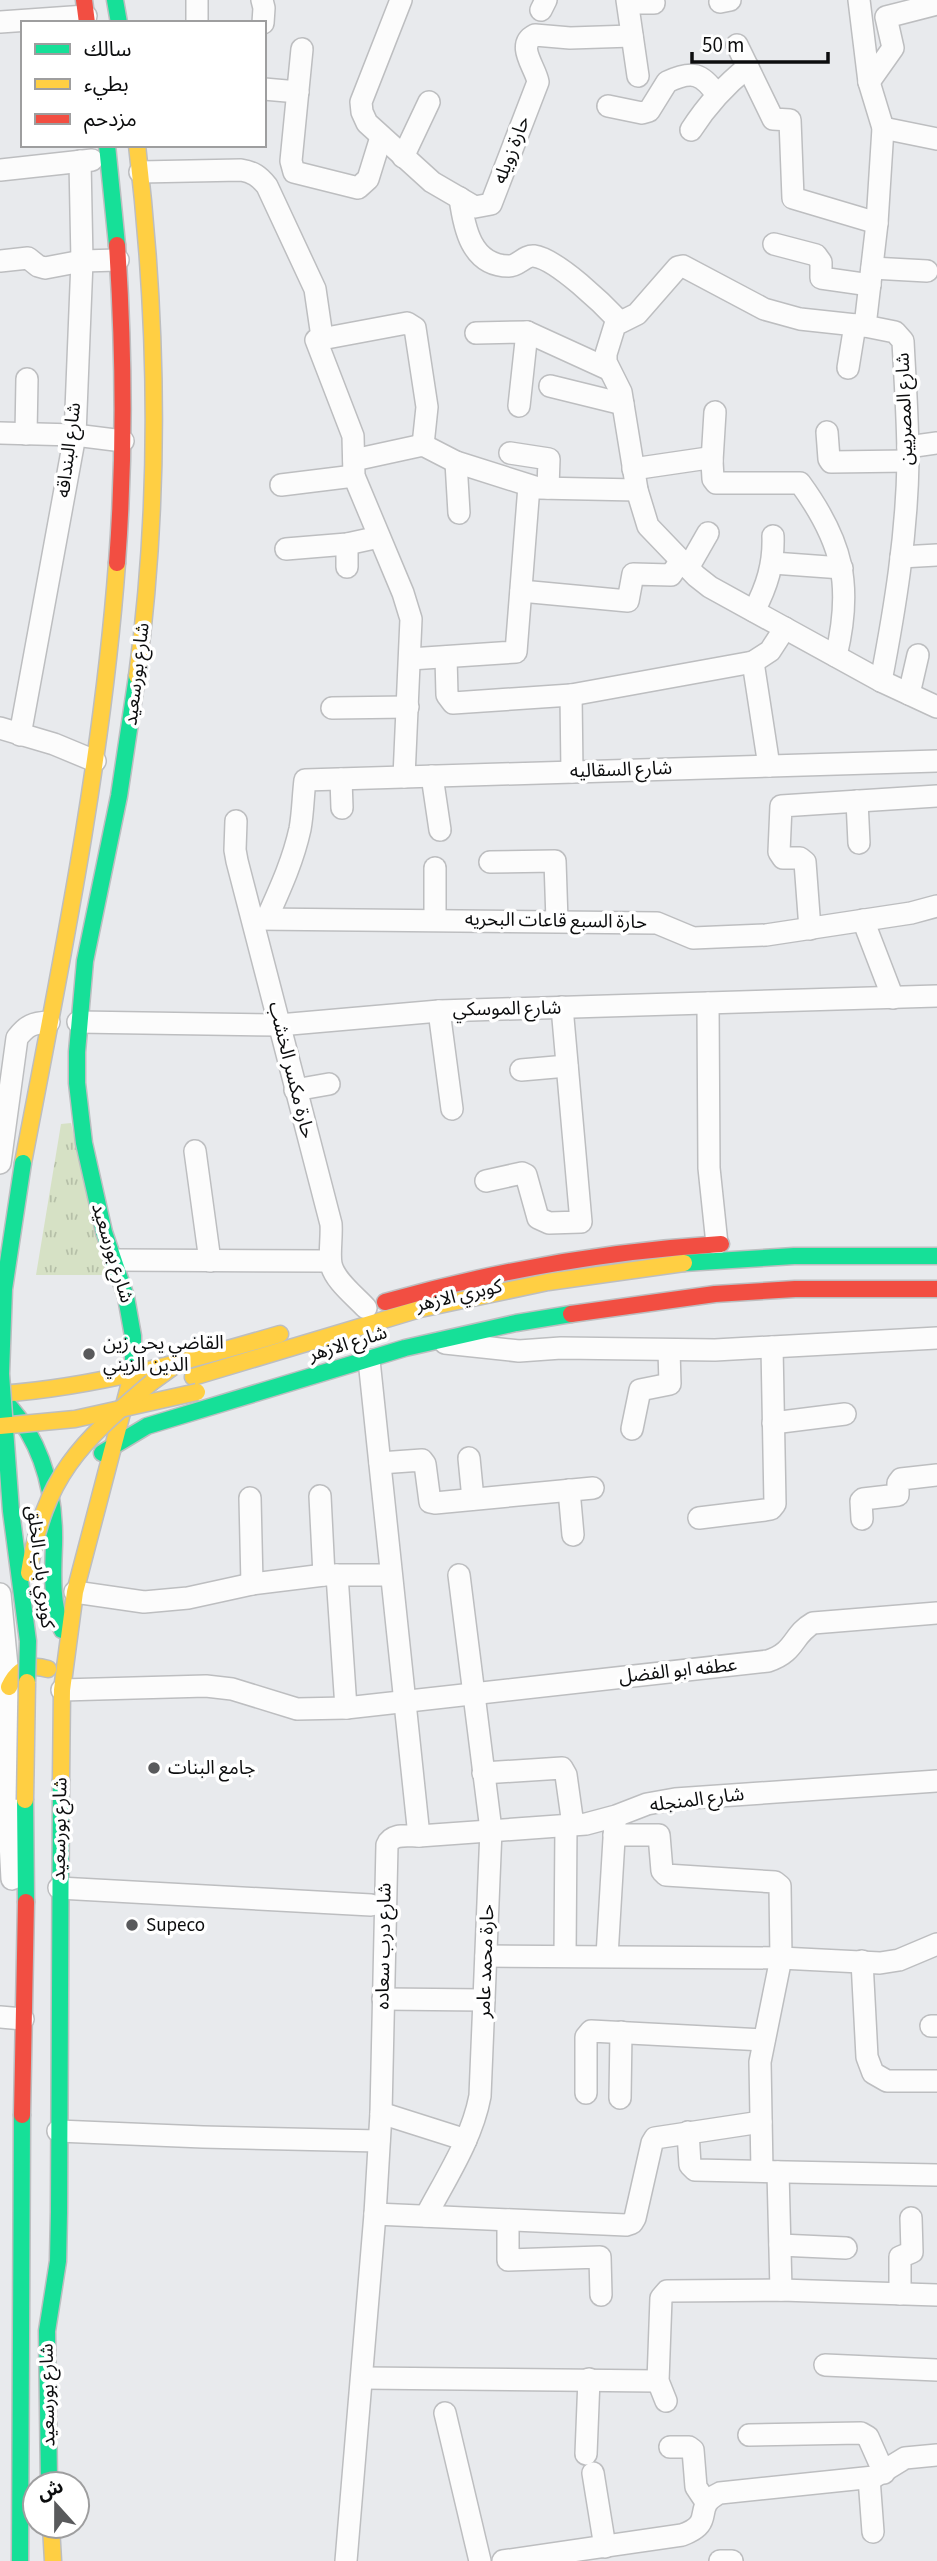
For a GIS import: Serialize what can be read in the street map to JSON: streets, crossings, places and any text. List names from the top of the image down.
{
  "streets": {
    "main road": [
      "شارع بورسعيد",
      "كوبري الازهر",
      "شارع الازهر",
      "كوبري باب الخلق"
    ],
    "street": [
      "حارة زويله",
      "شارع المصريين",
      "شارع البنداقه",
      "شارع السقاليه",
      "حارة السبع قاعات البحريه",
      "شارع الموسكي",
      "حارة مكسر الخشب",
      "عطفه ابو الفضل",
      "شارع المنجله",
      "شارع درب سعاده",
      "حارة محمد عامر"
    ]
  },
  "crossings": [
    ["شارع بورسعيد", "شارع الموسكي"],
    ["شارع بورسعيد", "شارع الازهر"],
    ["شارع بورسعيد", "كوبري باب الخلق"],
    ["شارع بورسعيد", "عطفه ابو الفضل"],
    ["شارع السقاليه", "حارة السبع قاعات البحريه"],
    ["شارع السقاليه", "حارة مكسر الخشب"],
    ["حارة السبع قاعات البحريه", "حارة مكسر الخشب"],
    ["شارع الموسكي", "حارة مكسر الخشب"],
    ["كوبري الازهر", "شارع الازهر"],
    ["عطفه ابو الفضل", "حارة محمد عامر"],
    ["شارع المنجله", "شارع درب سعاده"],
    ["شارع المنجله", "حارة محمد عامر"]
  ],
  "places": ["القاضي يحي زين الدين الزيني", "جامع البنات", "Supeco"],
  "legend": ["سالك", "بطيء", "مزدحم"],
  "scale_bar": "50 m",
  "north": "top"
}
